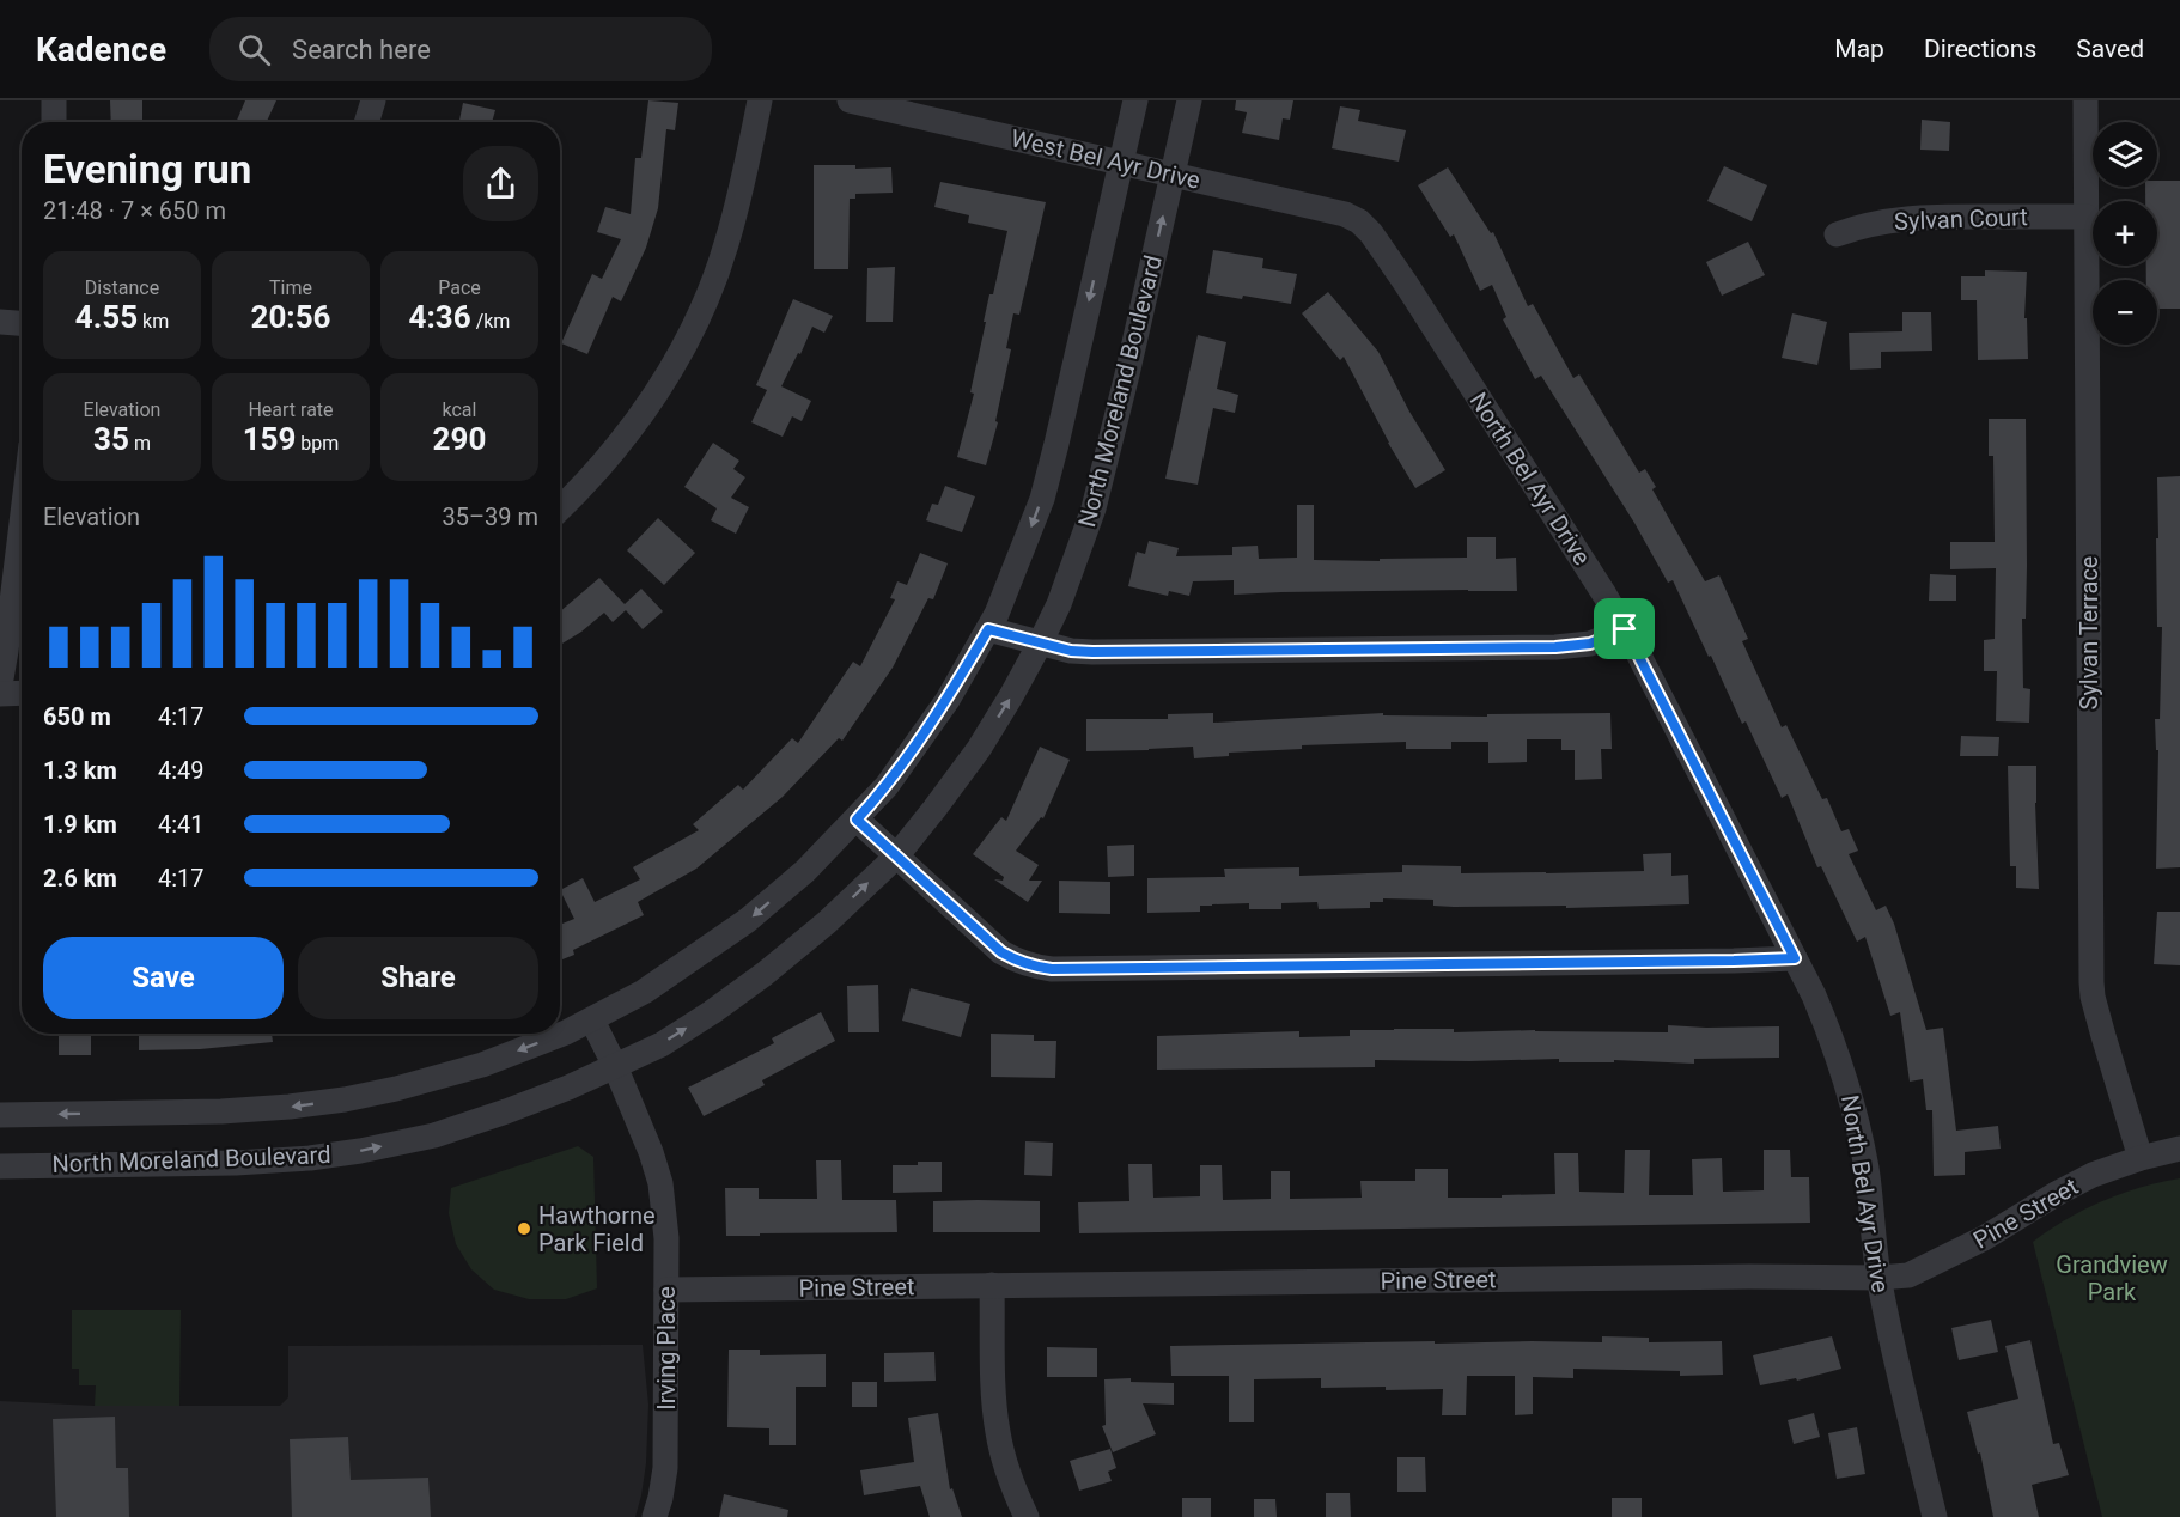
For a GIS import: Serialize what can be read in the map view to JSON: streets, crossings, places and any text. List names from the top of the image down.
{
  "streets": {
    "street": [
      "West Bel Ayr Drive",
      "Sylvan Court",
      "North Moreland Boulevard",
      "North Bel Ayr Drive",
      "Sylvan Terrace",
      "Pine Street",
      "Irving Place"
    ]
  },
  "crossings": [
    ["West Bel Ayr Drive", "North Moreland Boulevard"],
    ["West Bel Ayr Drive", "North Bel Ayr Drive"],
    ["Sylvan Court", "Sylvan Terrace"],
    ["North Moreland Boulevard", "Irving Place"],
    ["North Bel Ayr Drive", "Pine Street"],
    ["Sylvan Terrace", "Pine Street"],
    ["Pine Street", "Irving Place"]
  ],
  "parks": ["Grandview Park"],
  "places": ["Hawthorne Park Field"],
  "page": {
    "header": "Kadence",
    "search": "Search here",
    "nav": ["Map", "Directions", "Saved"],
    "map_buttons": ["+", "−"],
    "heading": ["Evening run", "21:48 · 7 × 650 m"],
    "stats": [
      ["Distance", "4.55 km"],
      ["Time", "20:56"],
      ["Pace", "4:36 /km"],
      ["Elevation", "35 m"],
      ["Heart rate", "159 bpm"],
      ["kcal", "290"]
    ],
    "chart": ["Elevation", "35–39 m"],
    "list": [
      {
        "name": "650 m",
        "note": "4:17"
      },
      {
        "name": "1.3 km",
        "note": "4:49"
      },
      {
        "name": "1.9 km",
        "note": "4:41"
      },
      {
        "name": "2.6 km",
        "note": "4:17"
      }
    ],
    "buttons": ["Save", "Share"]
  }
}
